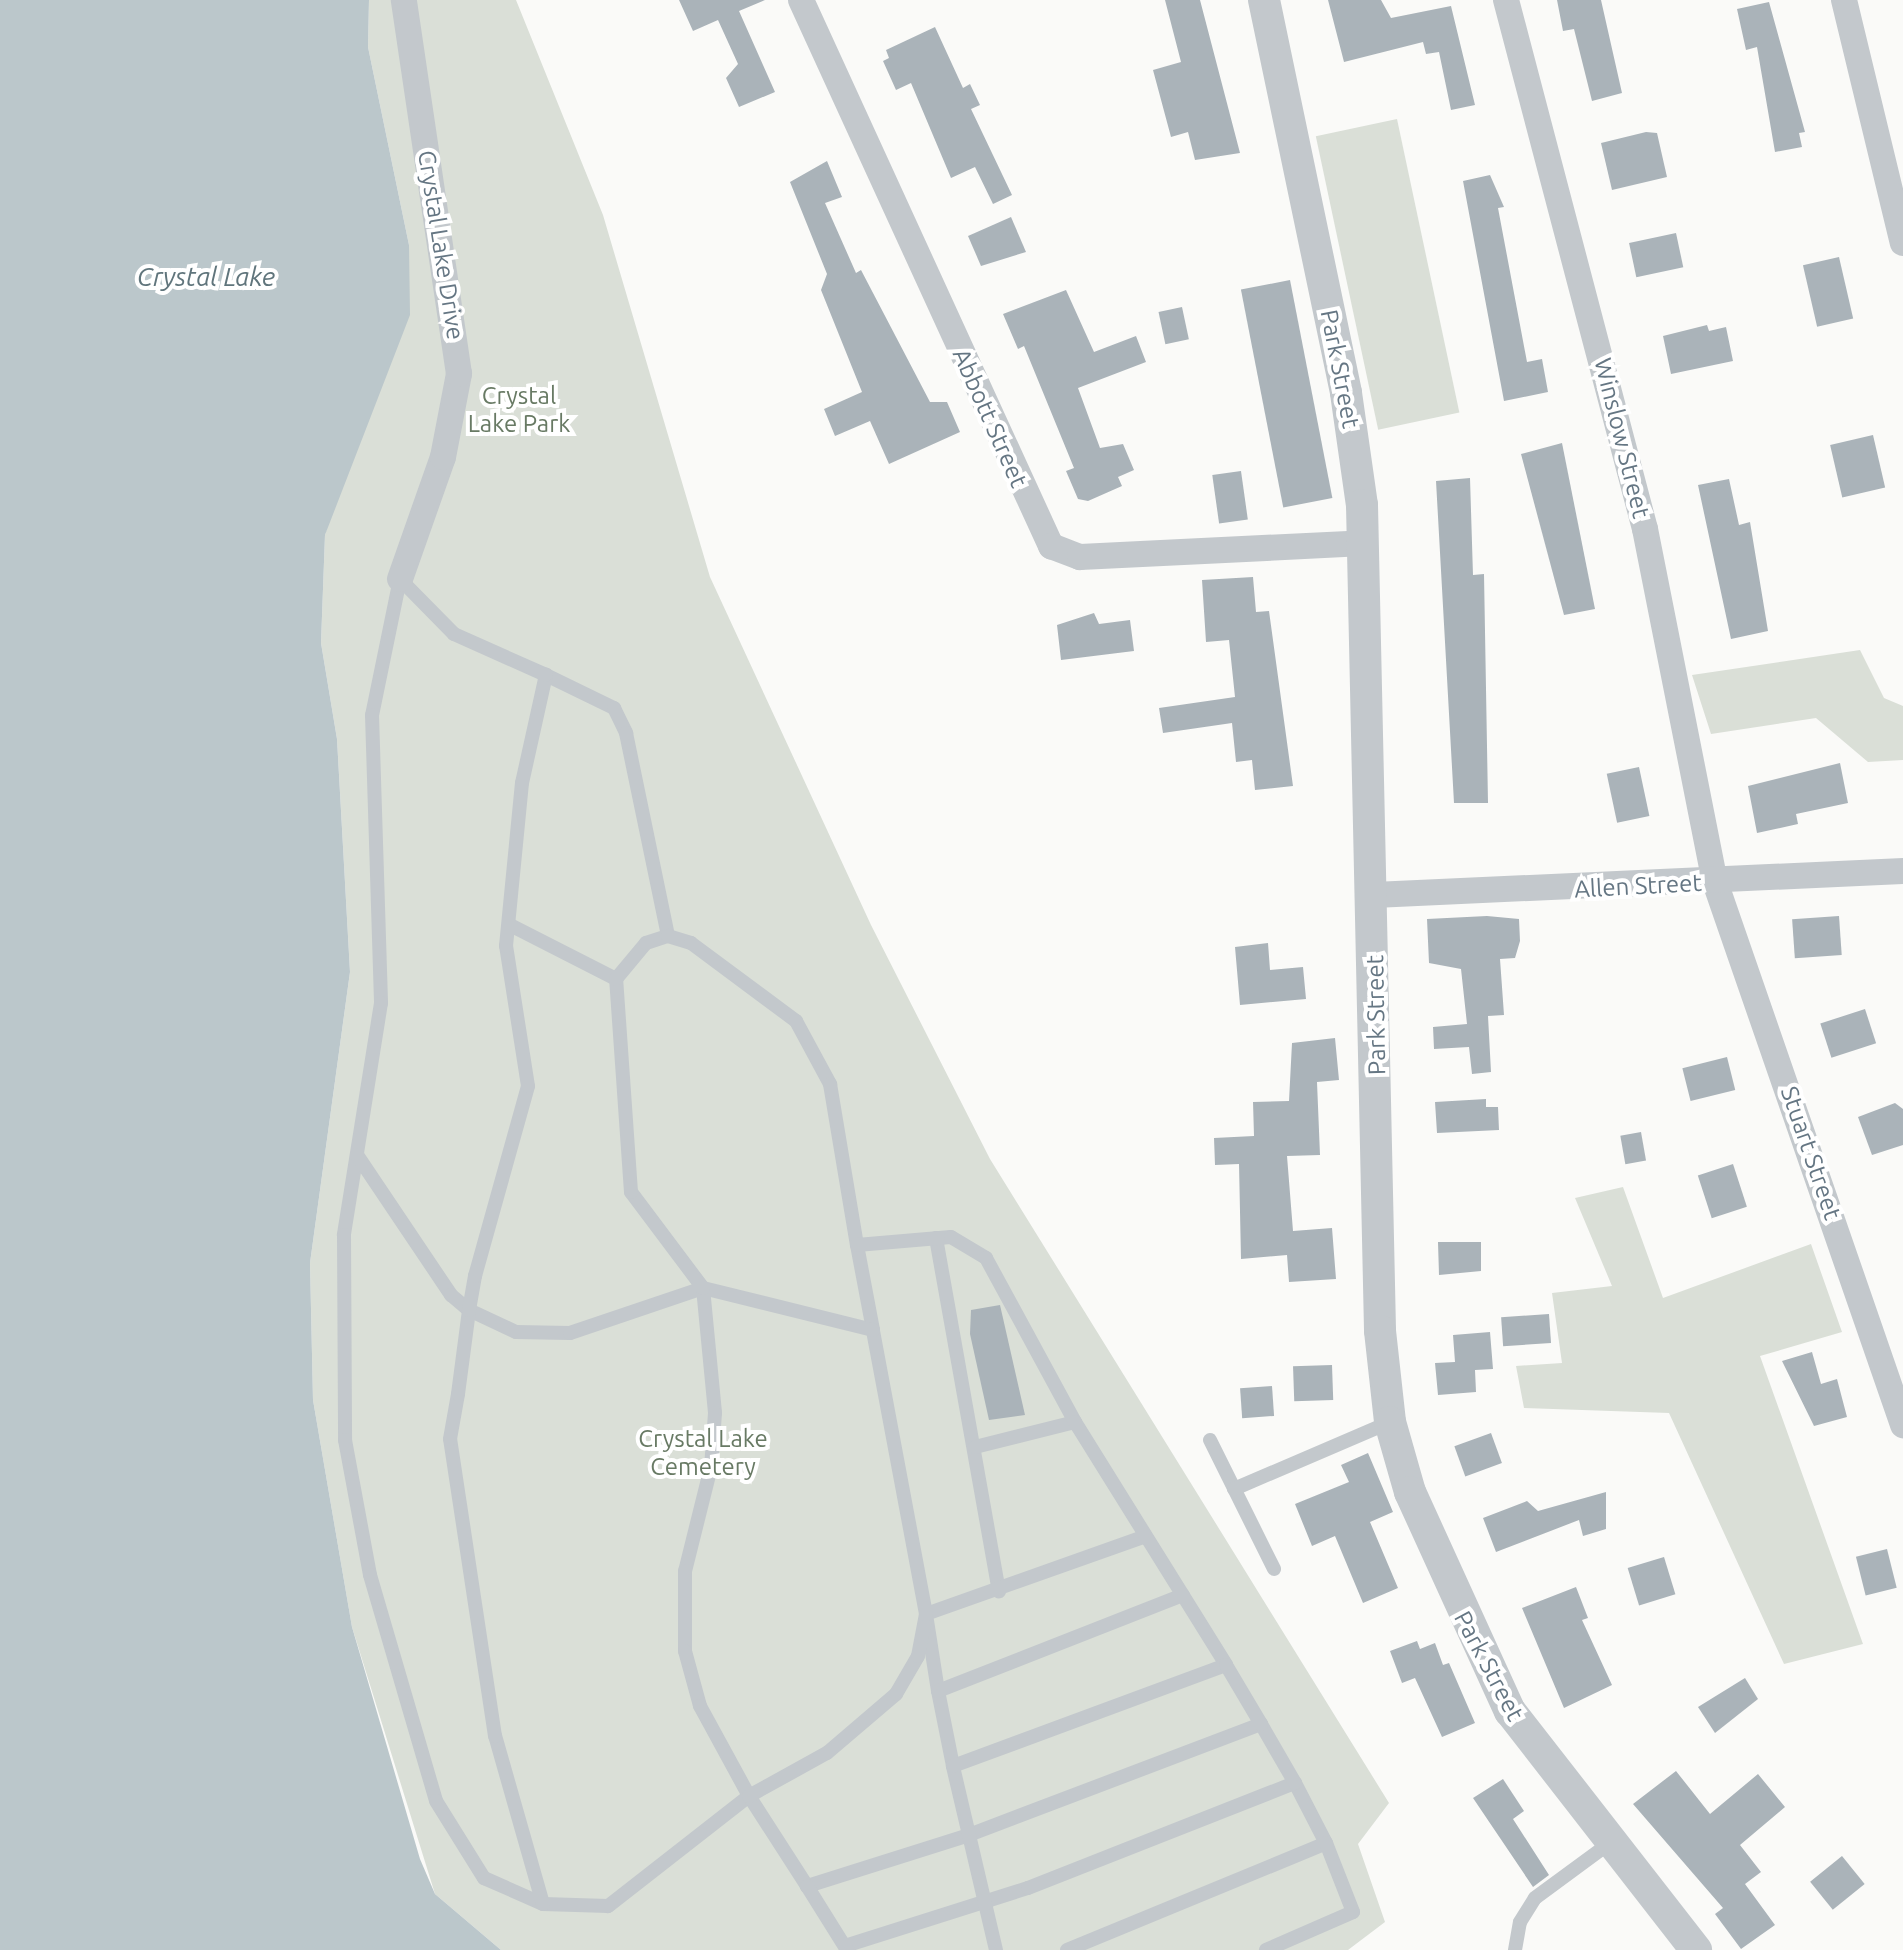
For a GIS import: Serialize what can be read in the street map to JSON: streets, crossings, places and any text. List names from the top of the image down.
{
  "streets": {
    "street": [
      "Crystal Lake Drive",
      "Park Street",
      "Abbott Street",
      "Winslow Street",
      "Allen Street",
      "Stuart Street"
    ]
  },
  "crossings": [
    ["Park Street", "Abbott Street"],
    ["Park Street", "Allen Street"],
    ["Winslow Street", "Allen Street"],
    ["Winslow Street", "Stuart Street"],
    ["Allen Street", "Stuart Street"]
  ],
  "water": ["Crystal Lake"],
  "parks": ["Crystal Lake Park", "Crystal Lake Cemetery"]
}
